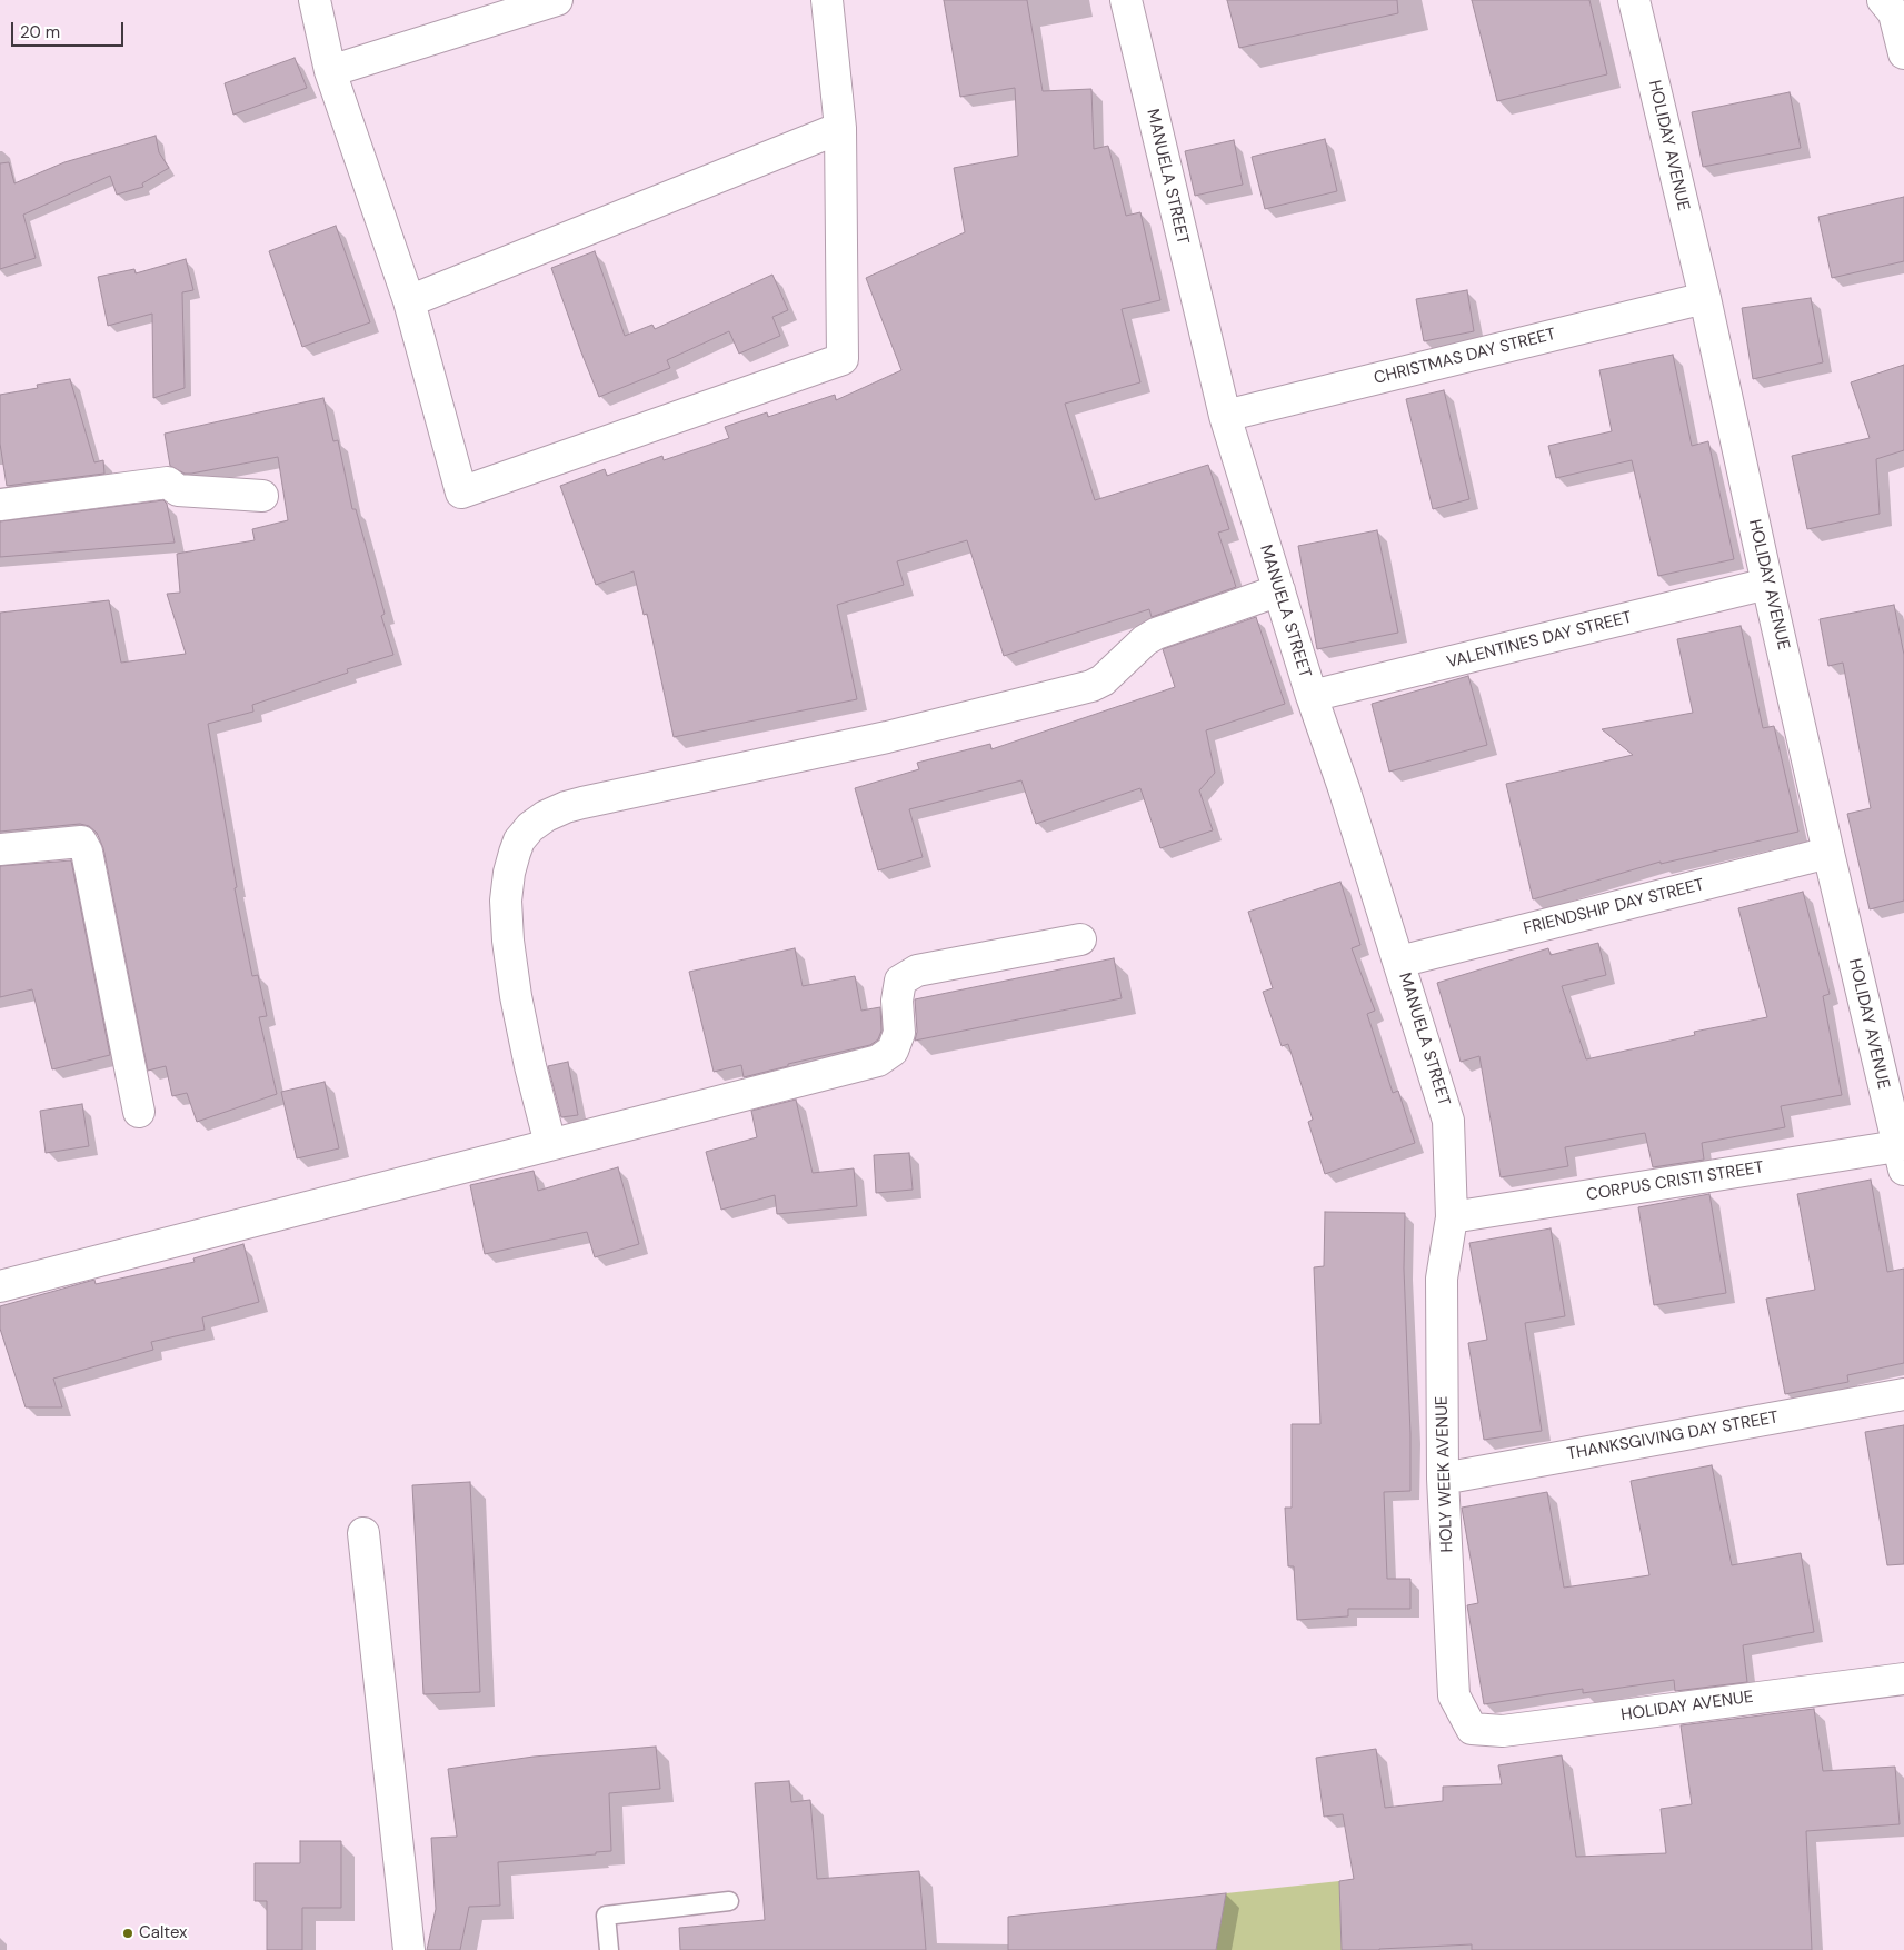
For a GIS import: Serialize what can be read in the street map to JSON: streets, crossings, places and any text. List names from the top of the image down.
{
  "streets": {
    "street": [
      "HOLIDAY AVENUE",
      "MANUELA STREET",
      "CHRISTMAS DAY STREET",
      "VALENTINES DAY STREET",
      "FRIENDSHIP DAY STREET",
      "CORPUS CRISTI STREET",
      "THANKSGIVING DAY STREET",
      "HOLY WEEK AVENUE"
    ]
  },
  "crossings": [
    ["HOLIDAY AVENUE", "CHRISTMAS DAY STREET"],
    ["HOLIDAY AVENUE", "VALENTINES DAY STREET"],
    ["HOLIDAY AVENUE", "FRIENDSHIP DAY STREET"],
    ["HOLIDAY AVENUE", "CORPUS CRISTI STREET"],
    ["HOLIDAY AVENUE", "HOLY WEEK AVENUE"],
    ["MANUELA STREET", "CHRISTMAS DAY STREET"],
    ["MANUELA STREET", "VALENTINES DAY STREET"],
    ["MANUELA STREET", "FRIENDSHIP DAY STREET"],
    ["MANUELA STREET", "CORPUS CRISTI STREET"],
    ["MANUELA STREET", "HOLY WEEK AVENUE"],
    ["CORPUS CRISTI STREET", "HOLY WEEK AVENUE"],
    ["THANKSGIVING DAY STREET", "HOLY WEEK AVENUE"]
  ],
  "places": ["Caltex"],
  "scale_bar": "20 m"
}
